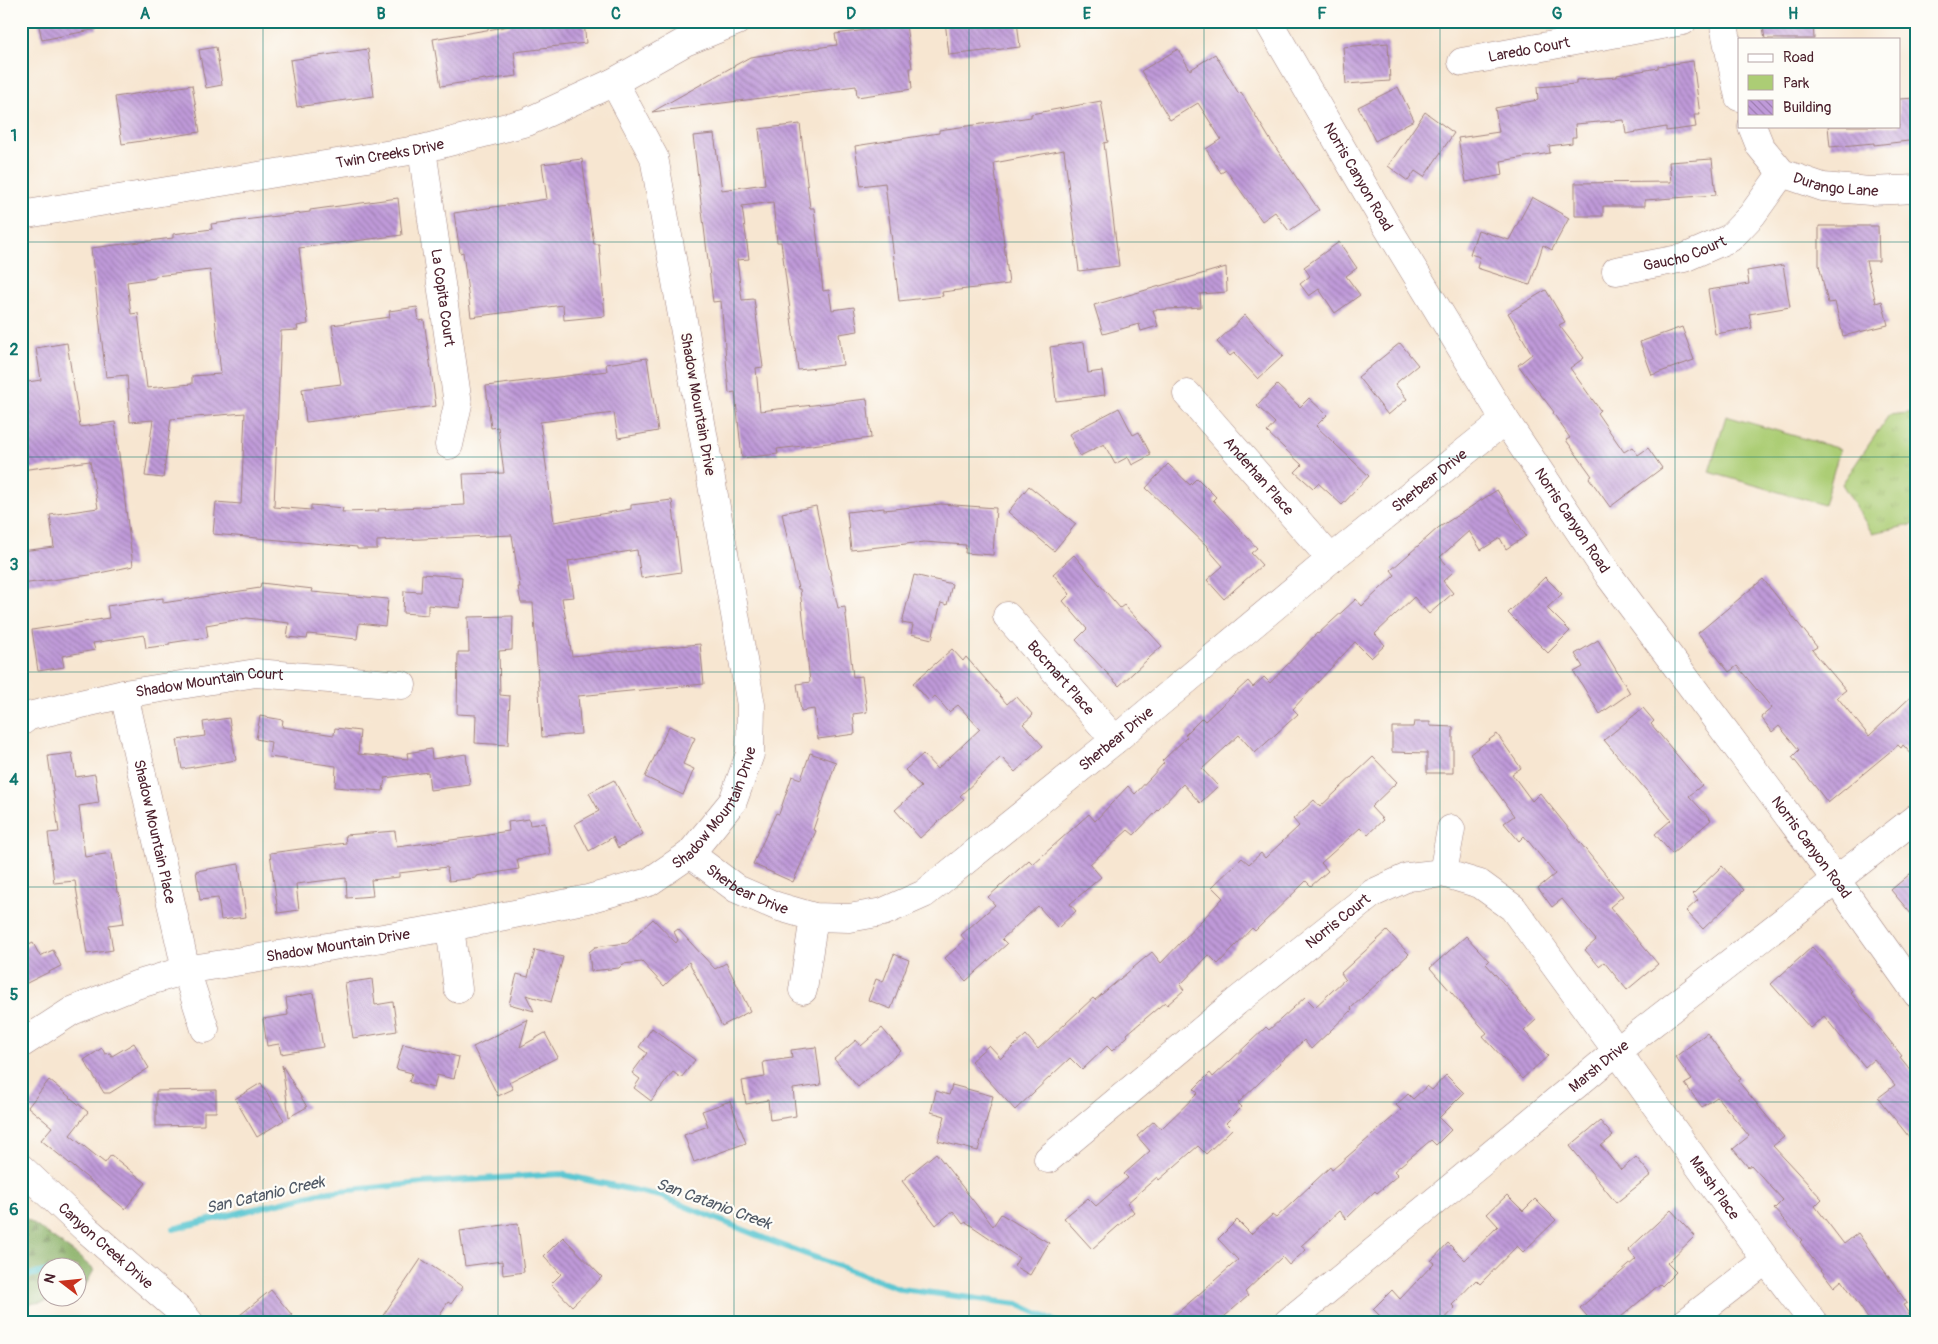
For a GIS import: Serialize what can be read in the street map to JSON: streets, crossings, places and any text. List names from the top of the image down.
{
  "streets": {
    "street": [
      "Laredo Court",
      "Twin Creeks Drive",
      "Norris Canyon Road",
      "Durango Lane",
      "Gaucho Court",
      "La Copita Court",
      "Shadow Mountain Drive",
      "Anderhan Place",
      "Sherbear Drive",
      "Bocmart Place",
      "Shadow Mountain Court",
      "Shadow Mountain Place",
      "Norris Court",
      "Marsh Drive",
      "Marsh Place",
      "Canyon Creek Drive"
    ]
  },
  "crossings": [
    ["Twin Creeks Drive", "La Copita Court"],
    ["Twin Creeks Drive", "Shadow Mountain Drive"],
    ["Norris Canyon Road", "Sherbear Drive"],
    ["Norris Canyon Road", "Marsh Drive"],
    ["Durango Lane", "Gaucho Court"],
    ["Shadow Mountain Drive", "Sherbear Drive"],
    ["Shadow Mountain Drive", "Shadow Mountain Place"],
    ["Anderhan Place", "Sherbear Drive"],
    ["Sherbear Drive", "Bocmart Place"],
    ["Shadow Mountain Court", "Shadow Mountain Place"],
    ["Norris Court", "Marsh Drive"],
    ["Norris Court", "Marsh Place"],
    ["Marsh Drive", "Marsh Place"]
  ],
  "water": ["San Catanio Creek"],
  "legend": ["Road", "Park", "Building"],
  "north": "left",
  "grid": {
    "columns": [
      "A",
      "B",
      "C",
      "D",
      "E",
      "F",
      "G",
      "H"
    ],
    "rows": [
      "1",
      "2",
      "3",
      "4",
      "5",
      "6"
    ]
  }
}
